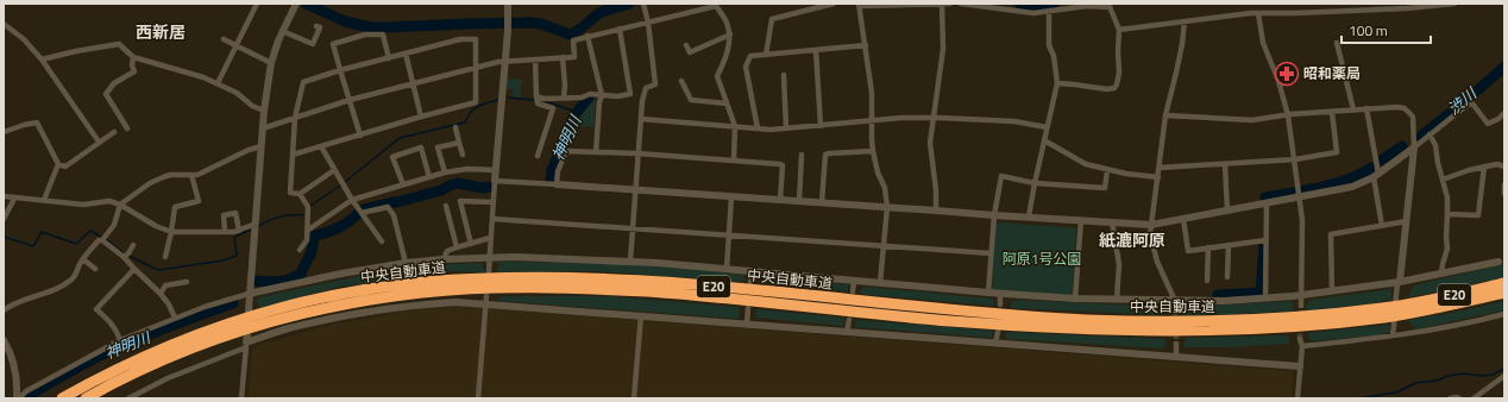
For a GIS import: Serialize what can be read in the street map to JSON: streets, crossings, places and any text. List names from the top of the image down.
{
  "streets": {
    "highway": ["中央自動車道", "E20"]
  },
  "districts": ["西新居", "紙漉阿原"],
  "water": ["渋川", "神明川"],
  "parks": ["阿原1号公園"],
  "places": {
    "pharmacy": ["昭和薬局"]
  },
  "scale_bar": "100 m"
}
